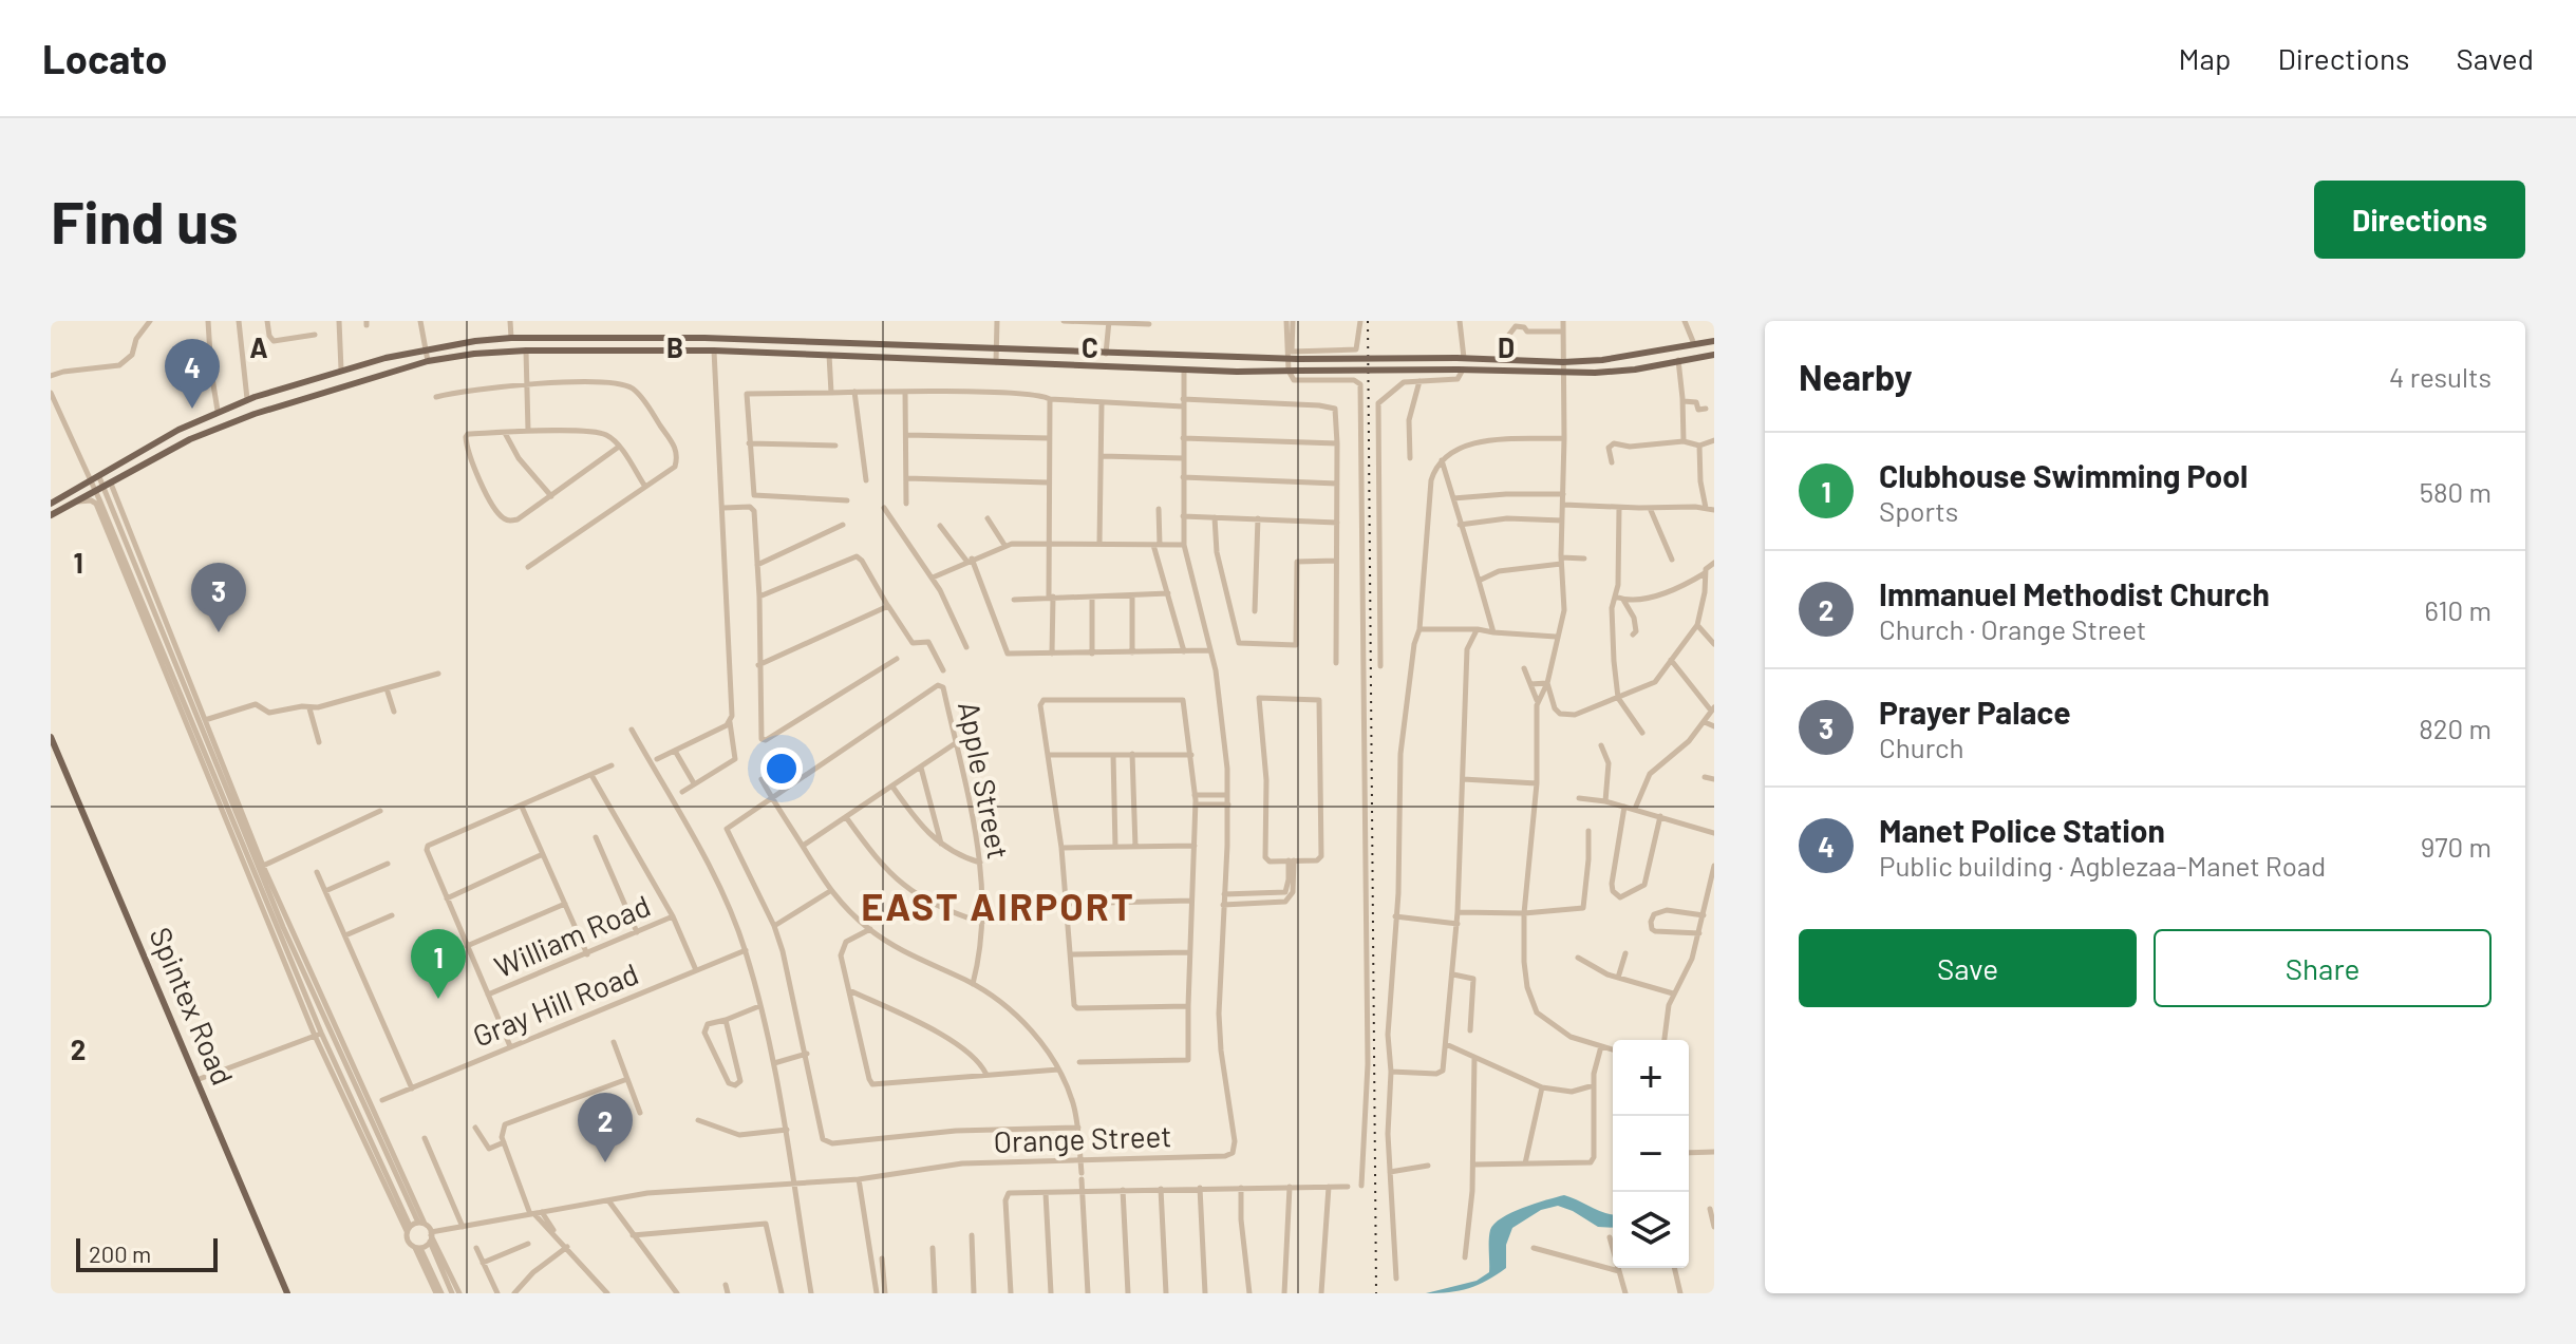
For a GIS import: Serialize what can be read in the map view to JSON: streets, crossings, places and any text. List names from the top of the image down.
{
  "streets": {
    "main road": ["Spintex Road"],
    "street": [
      "Apple Street",
      "William Road",
      "Gray Hill Road",
      "Orange Street"
    ]
  },
  "districts": ["EAST AIRPORT"],
  "scale_bar": "200 m",
  "page": {
    "header": "Locato",
    "nav": ["Map", "Directions", "Saved"],
    "buttons": [
      "Directions",
      ["Save", "Share"]
    ],
    "title": "Find us",
    "heading": ["Nearby", "4 results"],
    "pins": [
      "4",
      "3",
      "1",
      "2"
    ],
    "list": [
      {
        "mark": "1",
        "name": "Clubhouse Swimming Pool",
        "note": "Sports",
        "value": "580 m"
      },
      {
        "mark": "2",
        "name": "Immanuel Methodist Church",
        "note": "Church · Orange Street",
        "value": "610 m"
      },
      {
        "mark": "3",
        "name": "Prayer Palace",
        "note": "Church",
        "value": "820 m"
      },
      {
        "mark": "4",
        "name": "Manet Police Station",
        "note": "Public building · Agblezaa-Manet Road",
        "value": "970 m"
      }
    ],
    "map_buttons": ["+", "−"],
    "scale": "200 m"
  },
  "grid": {
    "columns": [
      "A",
      "B",
      "C",
      "D"
    ],
    "rows": ["1", "2"]
  }
}
